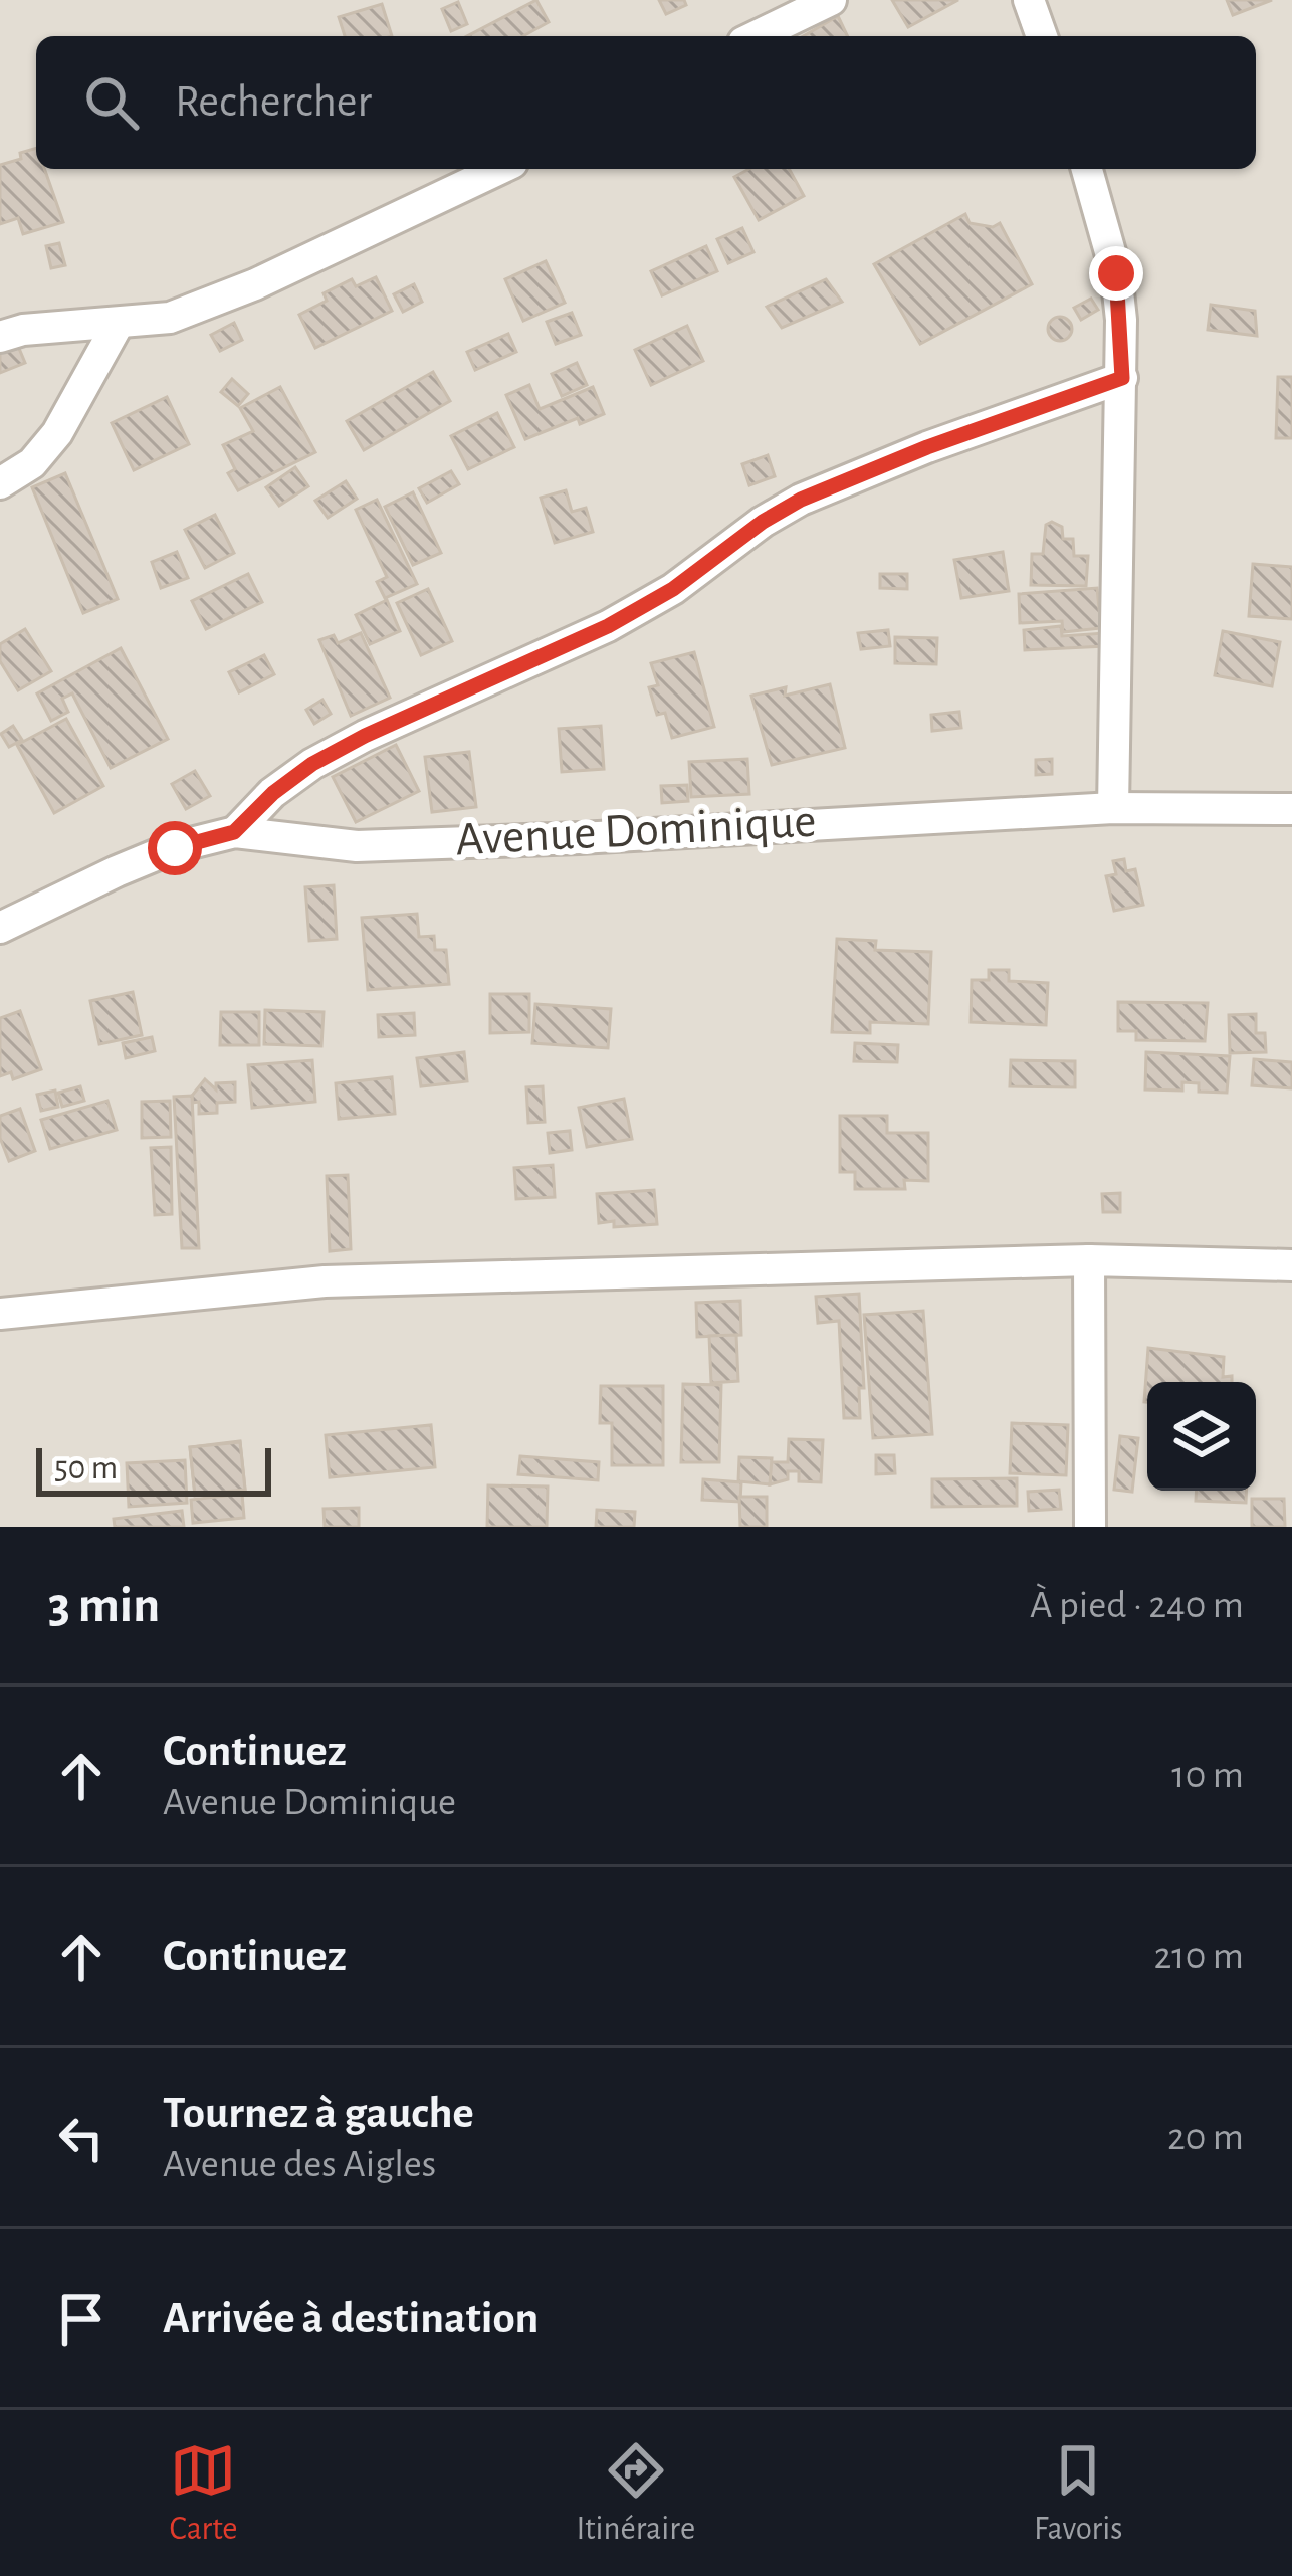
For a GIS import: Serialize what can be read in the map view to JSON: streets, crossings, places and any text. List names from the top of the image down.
{
  "streets": {
    "street": ["Avenue Dominique"]
  },
  "scale_bar": "50 m",
  "page": {
    "search": "Rechercher",
    "scale": "50 m",
    "heading": ["3 min", "À pied · 240 m"],
    "list": [
      ["Continuez", "Avenue Dominique", "10 m"],
      ["Continuez", "210 m"],
      ["Tournez à gauche", "Avenue des Aigles", "20 m"],
      "Arrivée à destination"
    ],
    "nav": ["Carte", "Itinéraire", "Favoris"]
  }
}
